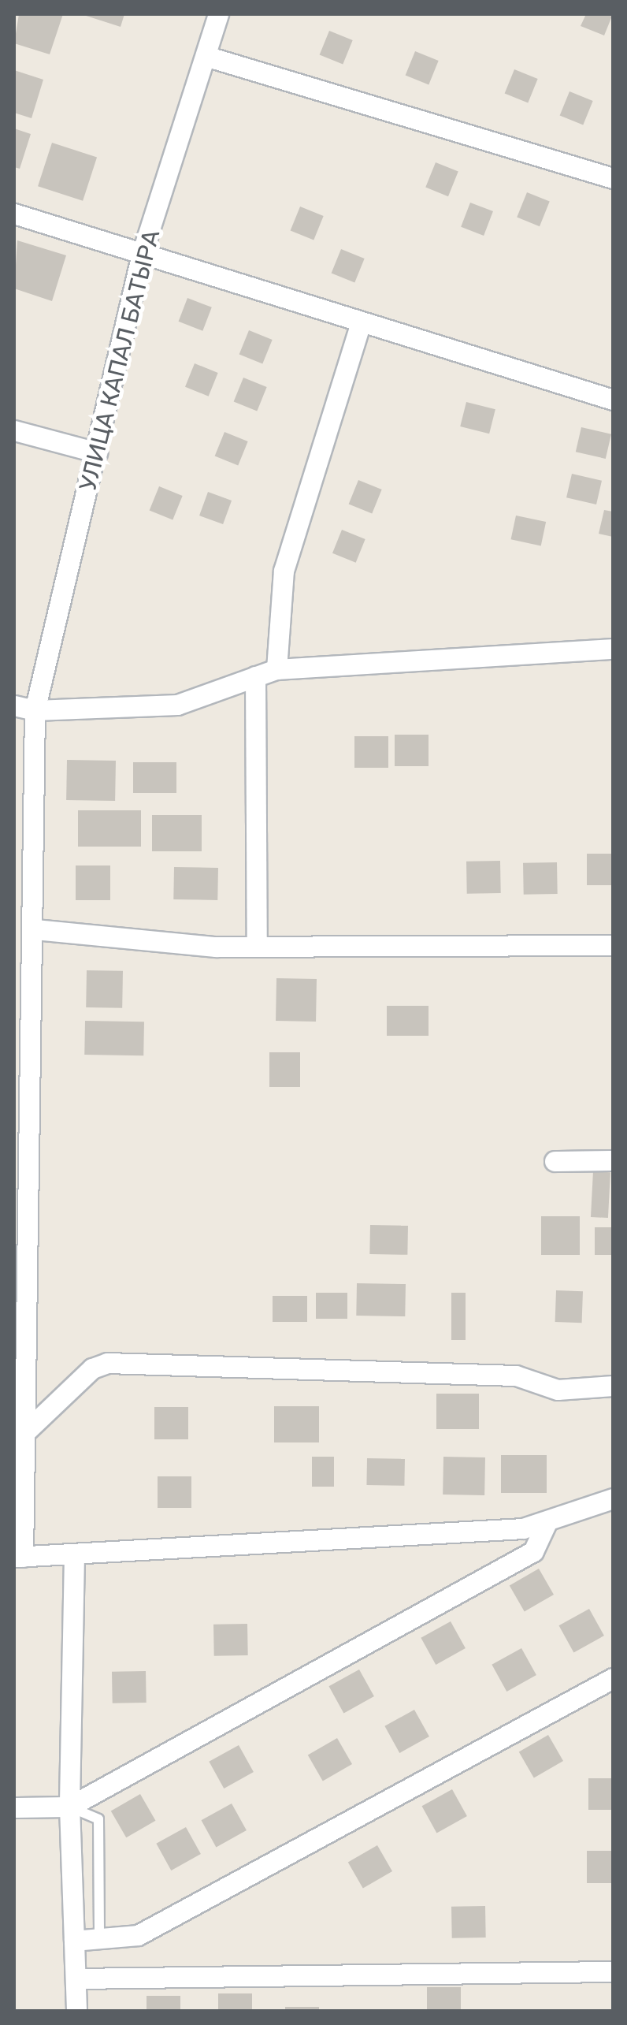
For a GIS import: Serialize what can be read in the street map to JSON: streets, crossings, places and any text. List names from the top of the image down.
{
  "streets": {
    "street": ["УЛИЦА КАПАЛ БАТЫРА"]
  }
}
